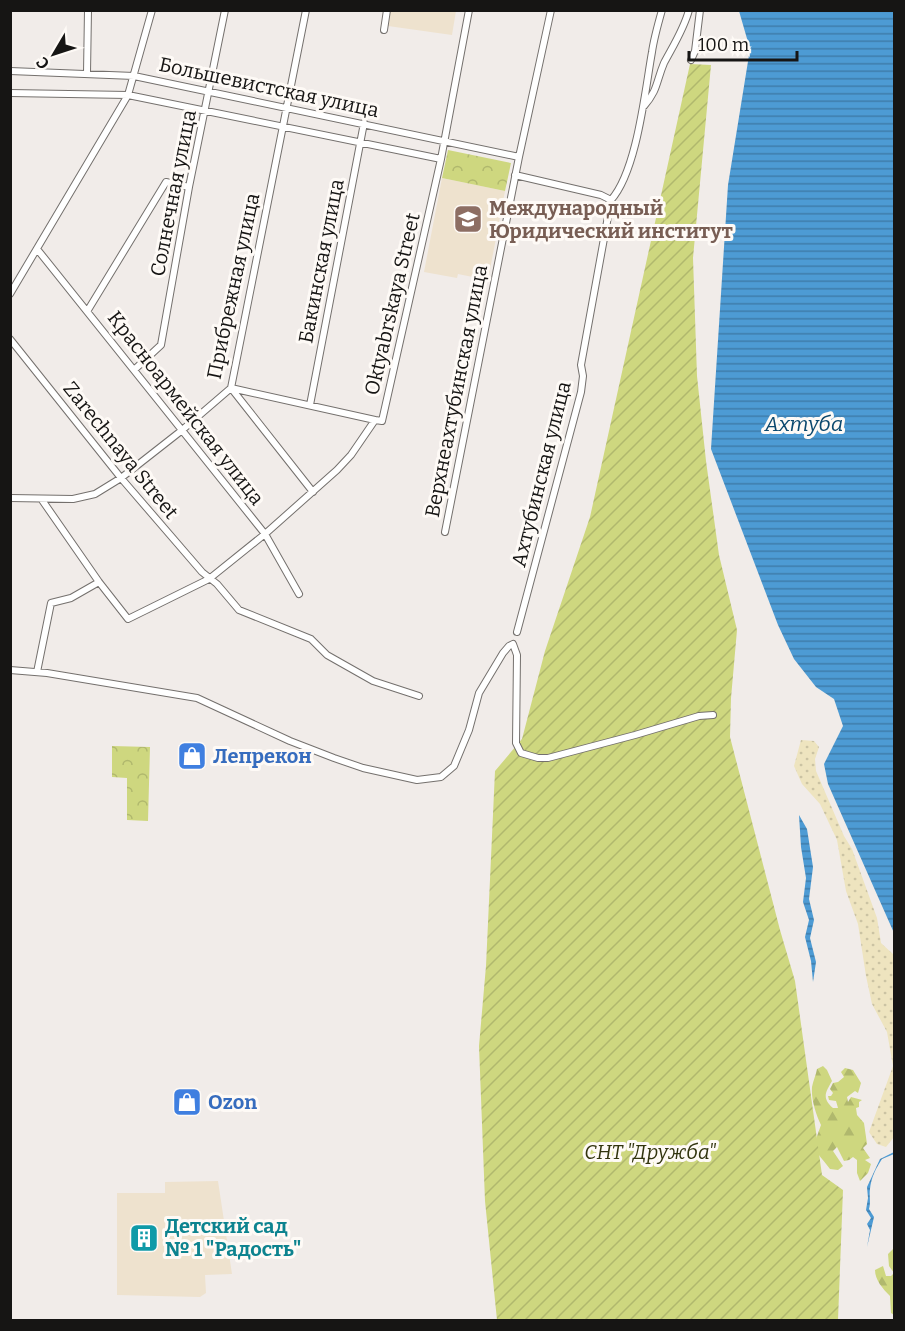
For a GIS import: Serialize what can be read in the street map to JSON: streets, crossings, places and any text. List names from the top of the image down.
{
  "streets": {
    "street": [
      "Большевистская улица",
      "Солнечная улица",
      "Бакинская улица",
      "Прибрежная улица",
      "Oktyabrskaya Street",
      "Верхнеахтубинская улица",
      "Красноармейская улица",
      "Zarechnaya Street",
      "Ахтубинская улица"
    ]
  },
  "crossings": [
    ["Большевистская улица", "Солнечная улица"],
    ["Большевистская улица", "Бакинская улица"],
    ["Большевистская улица", "Прибрежная улица"],
    ["Большевистская улица", "Oktyabrskaya Street"],
    ["Большевистская улица", "Верхнеахтубинская улица"],
    ["Солнечная улица", "Красноармейская улица"],
    ["Прибрежная улица", "Oktyabrskaya Street"],
    ["Прибрежная улица", "Красноармейская улица"],
    ["Прибрежная улица", "Zarechnaya Street"],
    ["Oktyabrskaya Street", "Красноармейская улица"],
    ["Oktyabrskaya Street", "Zarechnaya Street"]
  ],
  "water": ["Ахтуба"],
  "parks": ["СНТ \"Дружба\""],
  "places": {
    "school or university": ["Международный Юридический институт"],
    "shop": ["Лепрекон", "Ozon"],
    "building": ["Детский сад № 1 \"Радость\""]
  },
  "scale_bar": "100 m",
  "north": "bottom left"
}
